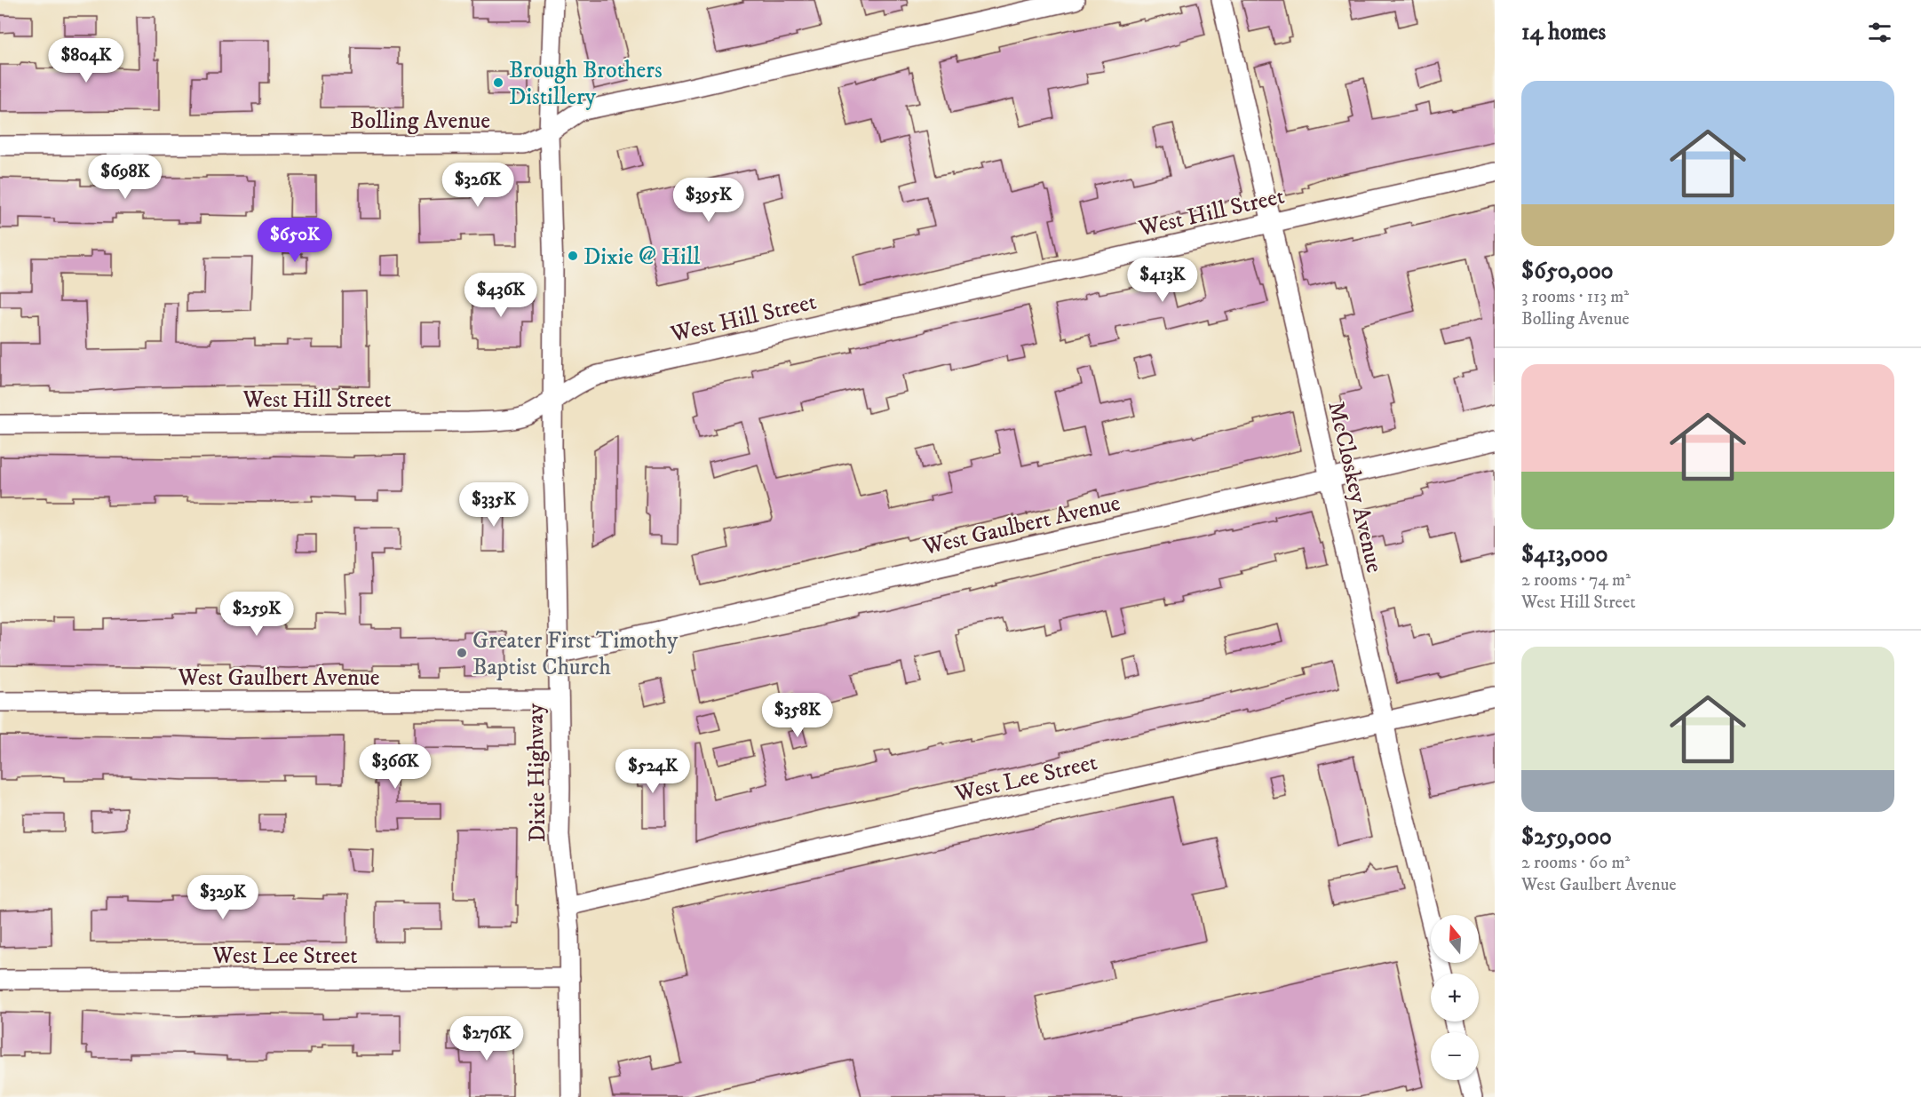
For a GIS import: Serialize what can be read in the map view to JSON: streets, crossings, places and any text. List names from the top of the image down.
{
  "streets": {
    "street": [
      "Bolling Avenue",
      "West Hill Street",
      "McCloskey Avenue",
      "West Gaulbert Avenue",
      "Dixie Highway",
      "West Lee Street"
    ]
  },
  "crossings": [
    ["Bolling Avenue", "Dixie Highway"],
    ["West Hill Street", "McCloskey Avenue"],
    ["West Hill Street", "Dixie Highway"],
    ["McCloskey Avenue", "West Gaulbert Avenue"],
    ["McCloskey Avenue", "West Lee Street"],
    ["West Gaulbert Avenue", "Dixie Highway"],
    ["Dixie Highway", "West Lee Street"]
  ],
  "places": ["Brough Brothers Distillery", "Dixie @ Hill", "Greater First Timothy Baptist Church"],
  "north": "top",
  "page": {
    "heading": "14 homes",
    "price": [
      "$804K",
      "$698K",
      "$326K",
      "$395K",
      "$650K",
      "$413K",
      "$436K",
      "$335K",
      "$259K",
      "$358K",
      "$366K",
      "$524K",
      "$329K",
      "$276K"
    ],
    "list": [
      {
        "name": "$650,000",
        "note": "3 rooms · 113 m² · Bolling Avenue"
      },
      {
        "name": "$413,000",
        "note": "2 rooms · 74 m² · West Hill Street"
      },
      {
        "name": "$259,000",
        "note": "2 rooms · 60 m² · West Gaulbert Avenue"
      }
    ],
    "map_buttons": ["+", "−"]
  }
}
